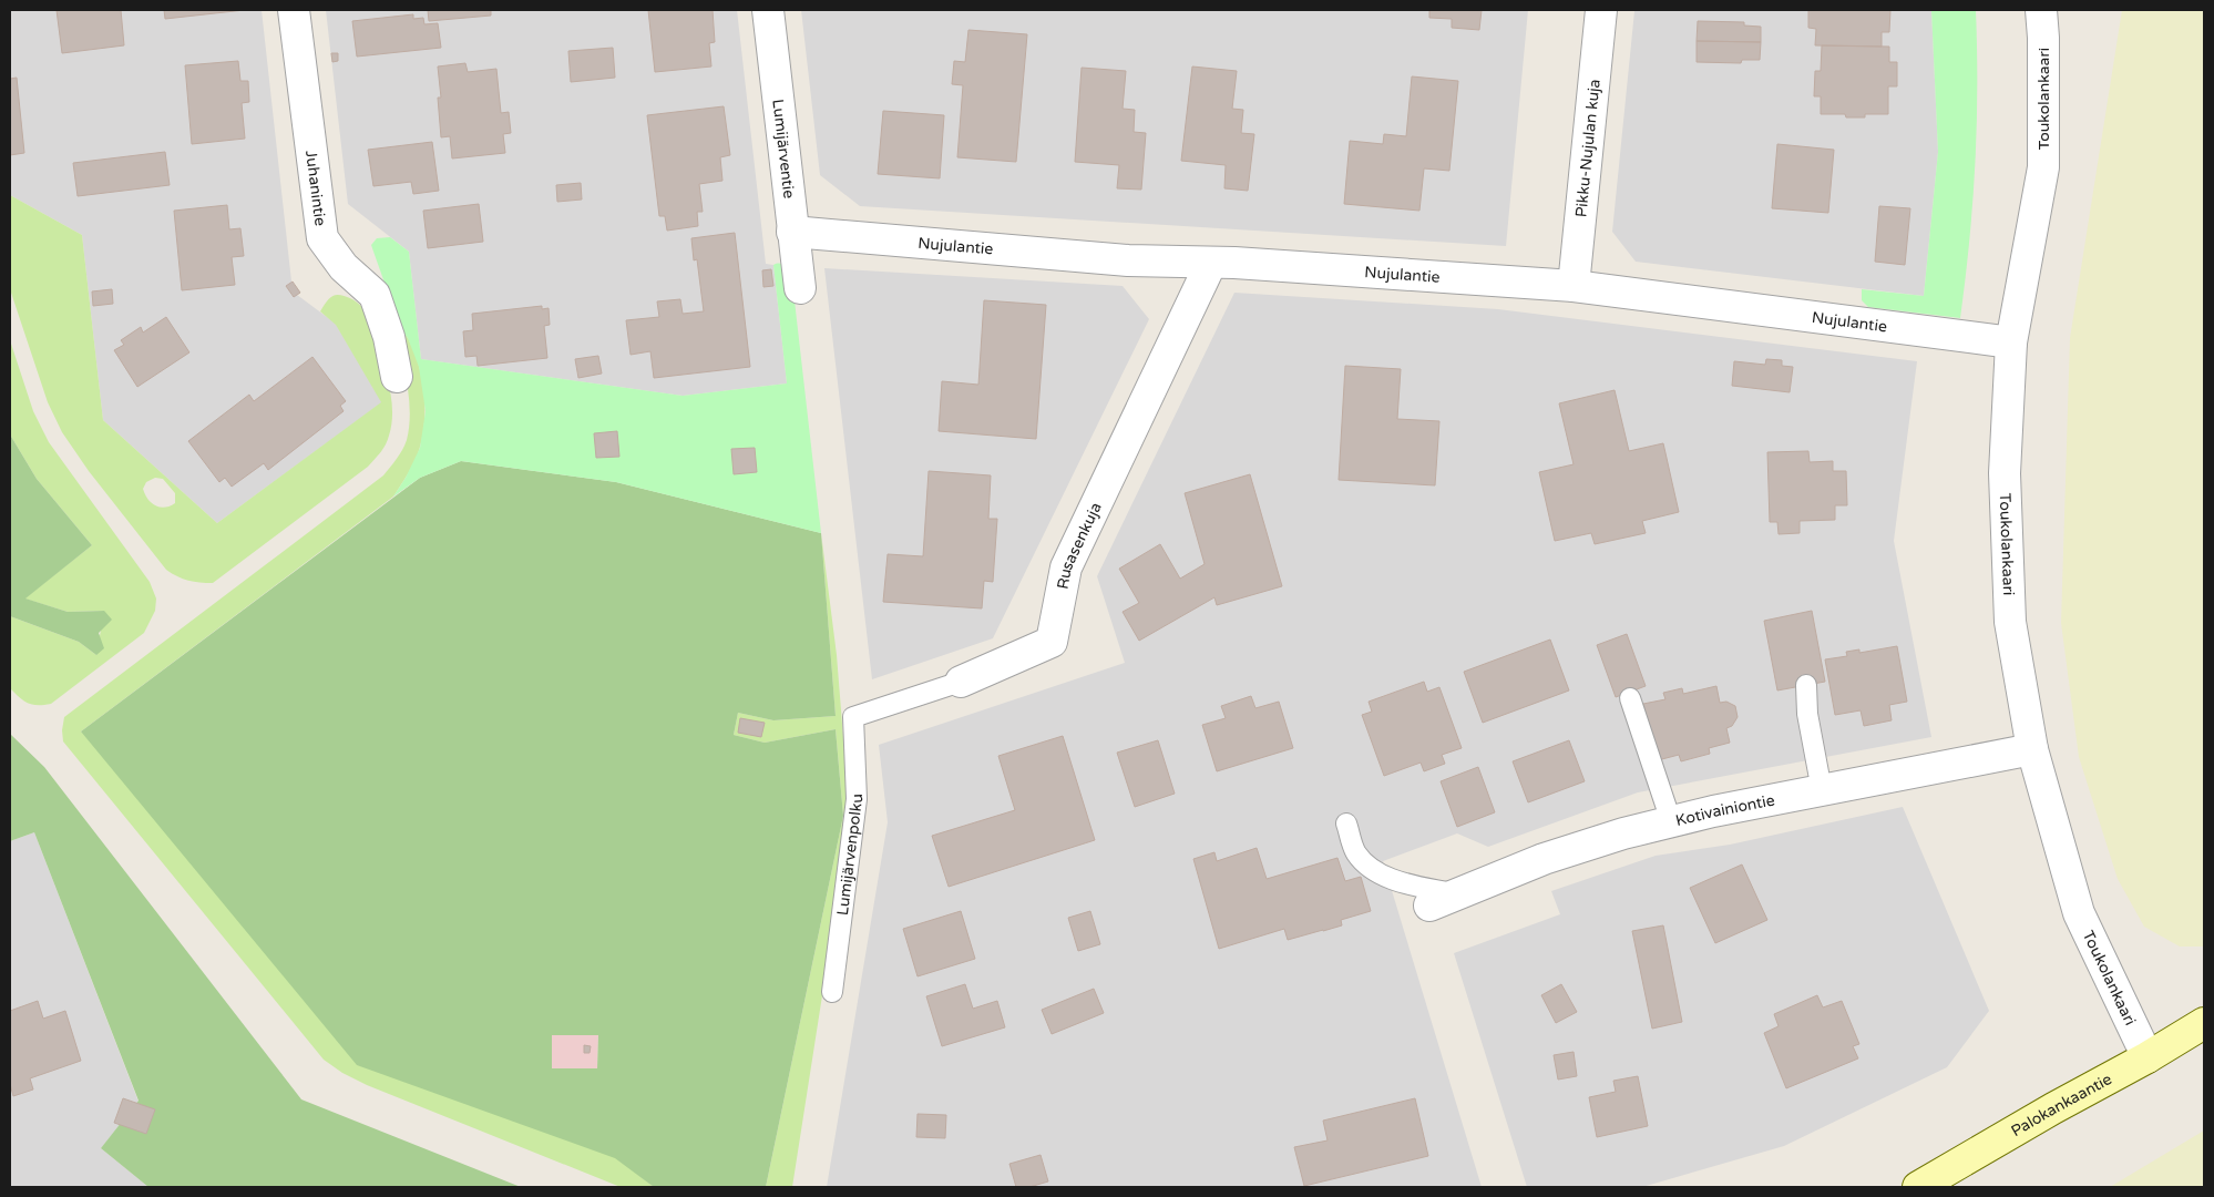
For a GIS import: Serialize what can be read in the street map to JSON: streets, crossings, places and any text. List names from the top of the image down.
{
  "streets": {
    "main road": ["Palokankaantie"],
    "street": [
      "Toukolankaari",
      "Pikku-Nujulan kuja",
      "Lumijärventie",
      "Juhanintie",
      "Nujulantie",
      "Rusasenkuja",
      "Kotivainiontie"
    ],
    "lane": ["Lumijärvenpolku"]
  },
  "crossings": [
    ["Toukolankaari", "Nujulantie"],
    ["Toukolankaari", "Kotivainiontie"],
    ["Toukolankaari", "Palokankaantie"],
    ["Pikku-Nujulan kuja", "Nujulantie"],
    ["Lumijärventie", "Nujulantie"],
    ["Nujulantie", "Rusasenkuja"],
    ["Rusasenkuja", "Lumijärvenpolku"]
  ]
}
